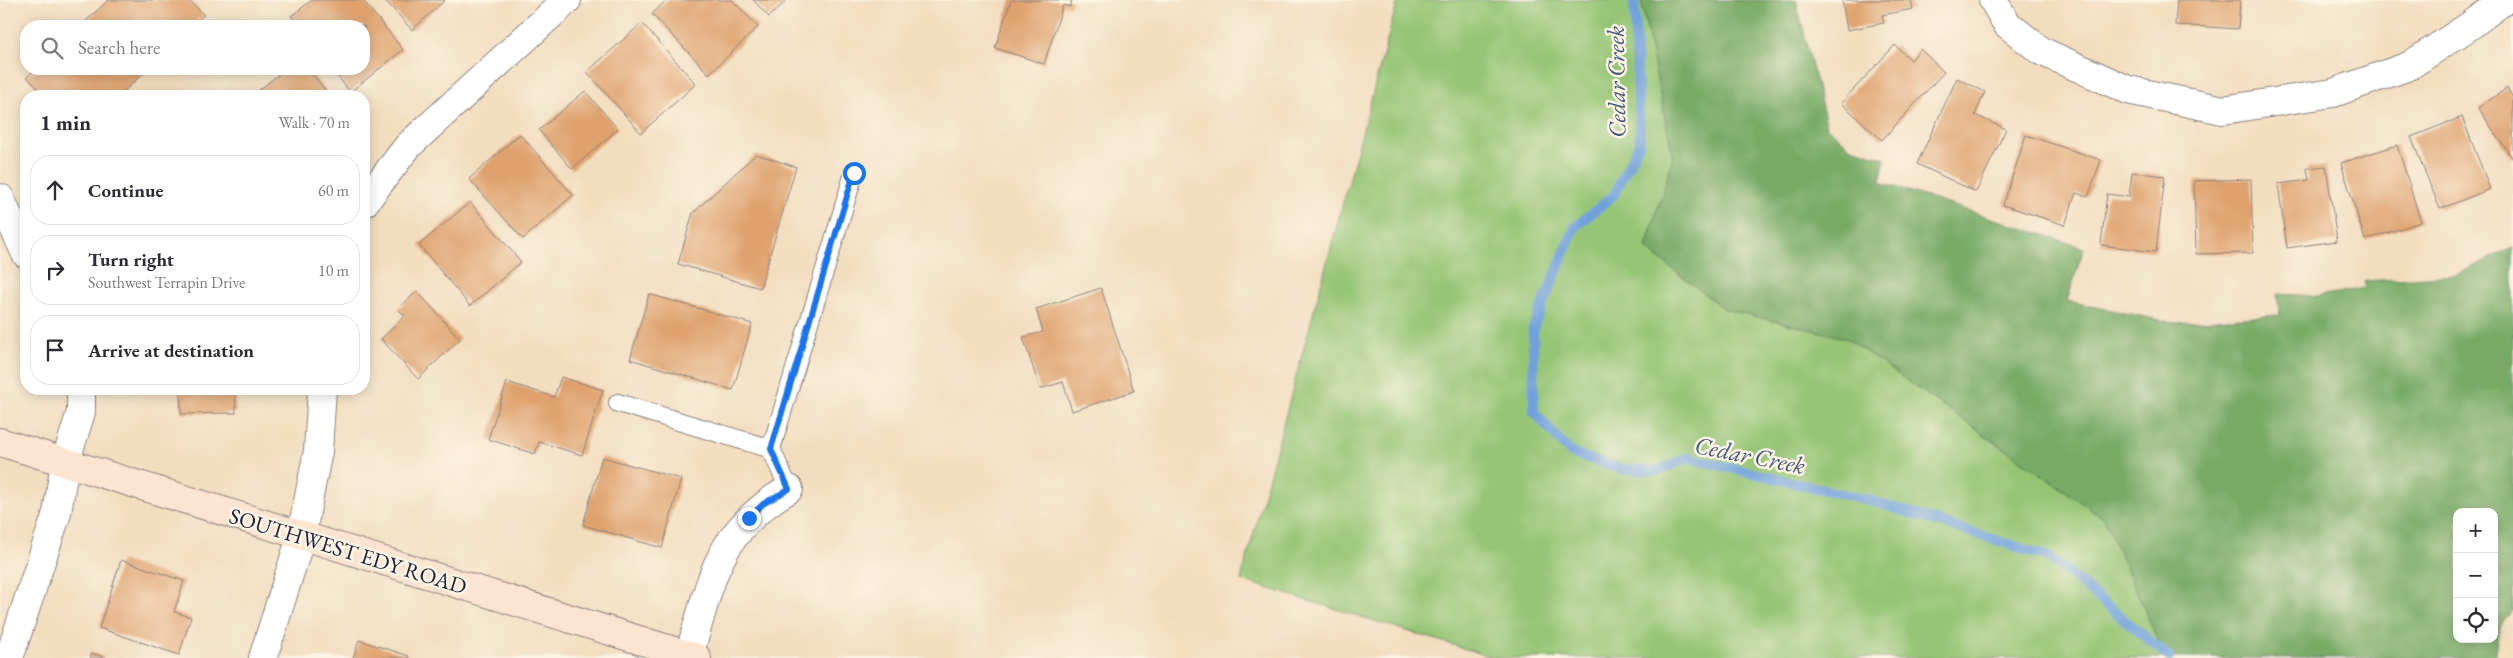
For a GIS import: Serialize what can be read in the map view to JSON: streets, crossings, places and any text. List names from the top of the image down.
{
  "streets": {
    "main road": ["SOUTHWEST EDY ROAD"]
  },
  "water": ["Cedar Creek"],
  "page": {
    "search": "Search here",
    "heading": ["1 min", "Walk · 70 m"],
    "list": [
      ["Continue", "60 m"],
      ["Turn right", "Southwest Terrapin Drive", "10 m"],
      "Arrive at destination"
    ],
    "map_buttons": ["+", "−"]
  }
}
